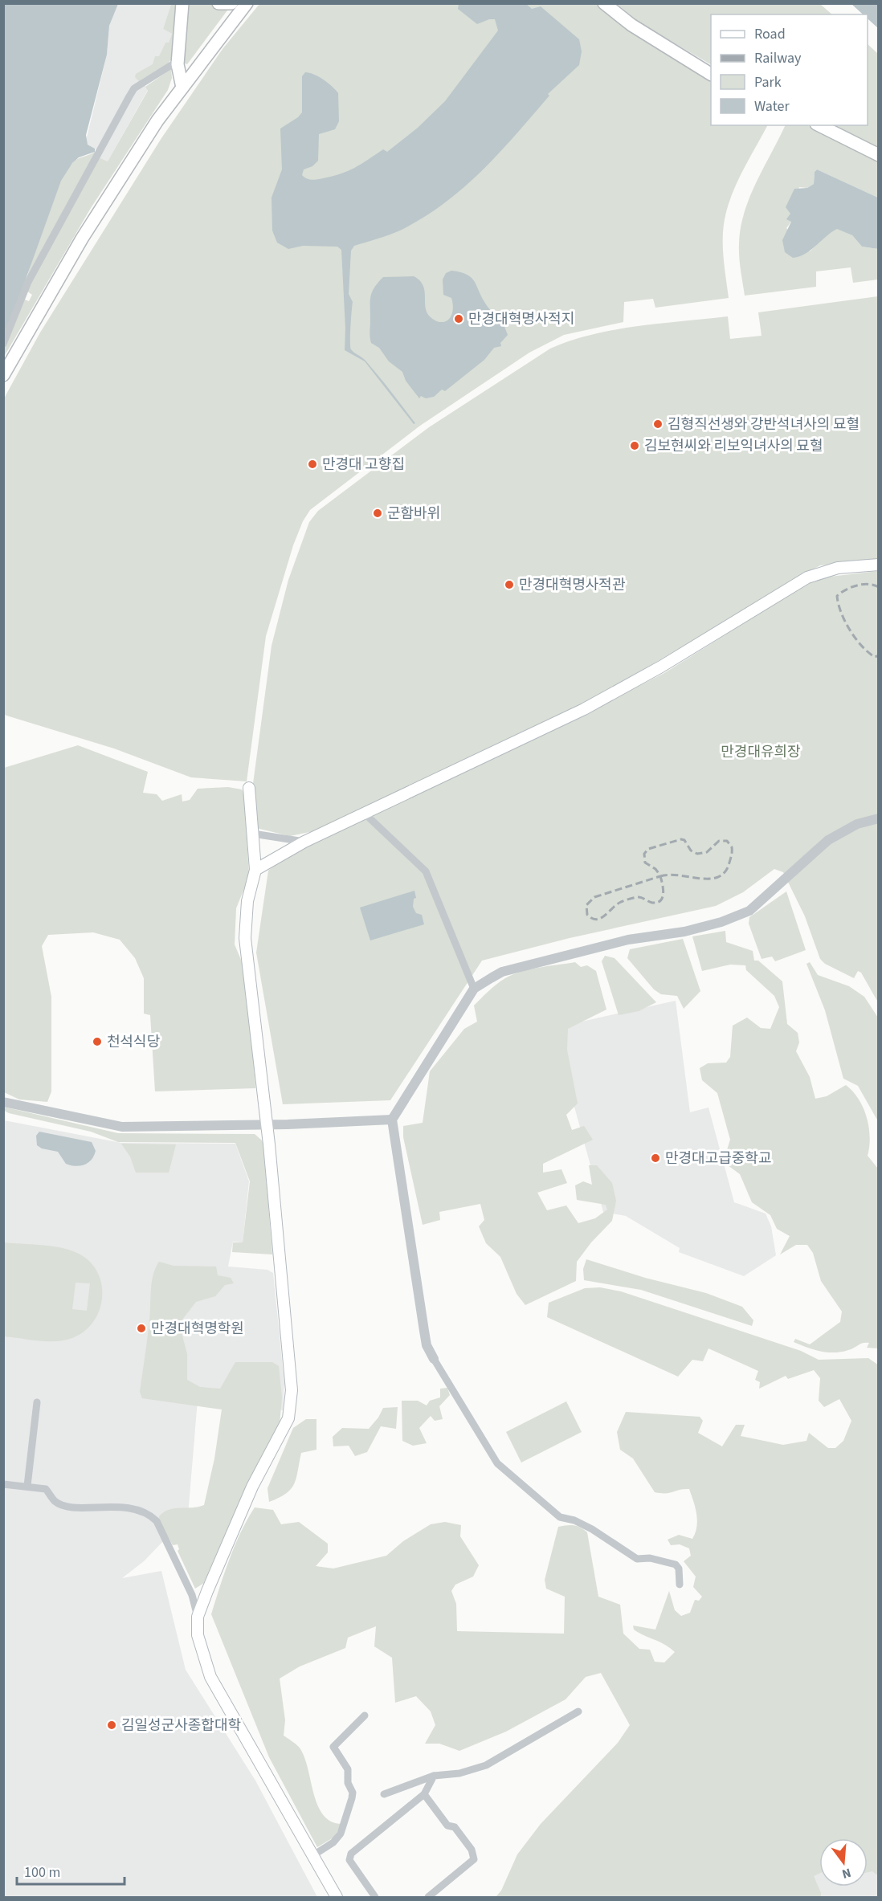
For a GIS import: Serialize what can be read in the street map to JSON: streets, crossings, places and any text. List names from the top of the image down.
{
  "parks": ["만경대유희장"],
  "places": [
    "만경대혁명사적지",
    "김형직선생와 강반석녀사의 묘혈",
    "김보현씨와 리보익녀사의 묘혈",
    "만경대 고향집",
    "군함바위",
    "만경대혁명사적관",
    "천석식당",
    "만경대고급중학교",
    "만경대혁명학원",
    "김일성군사종합대학"
  ],
  "legend": [
    "Road",
    "Railway",
    "Park",
    "Water"
  ],
  "scale_bar": "100 m",
  "north": "bottom"
}
